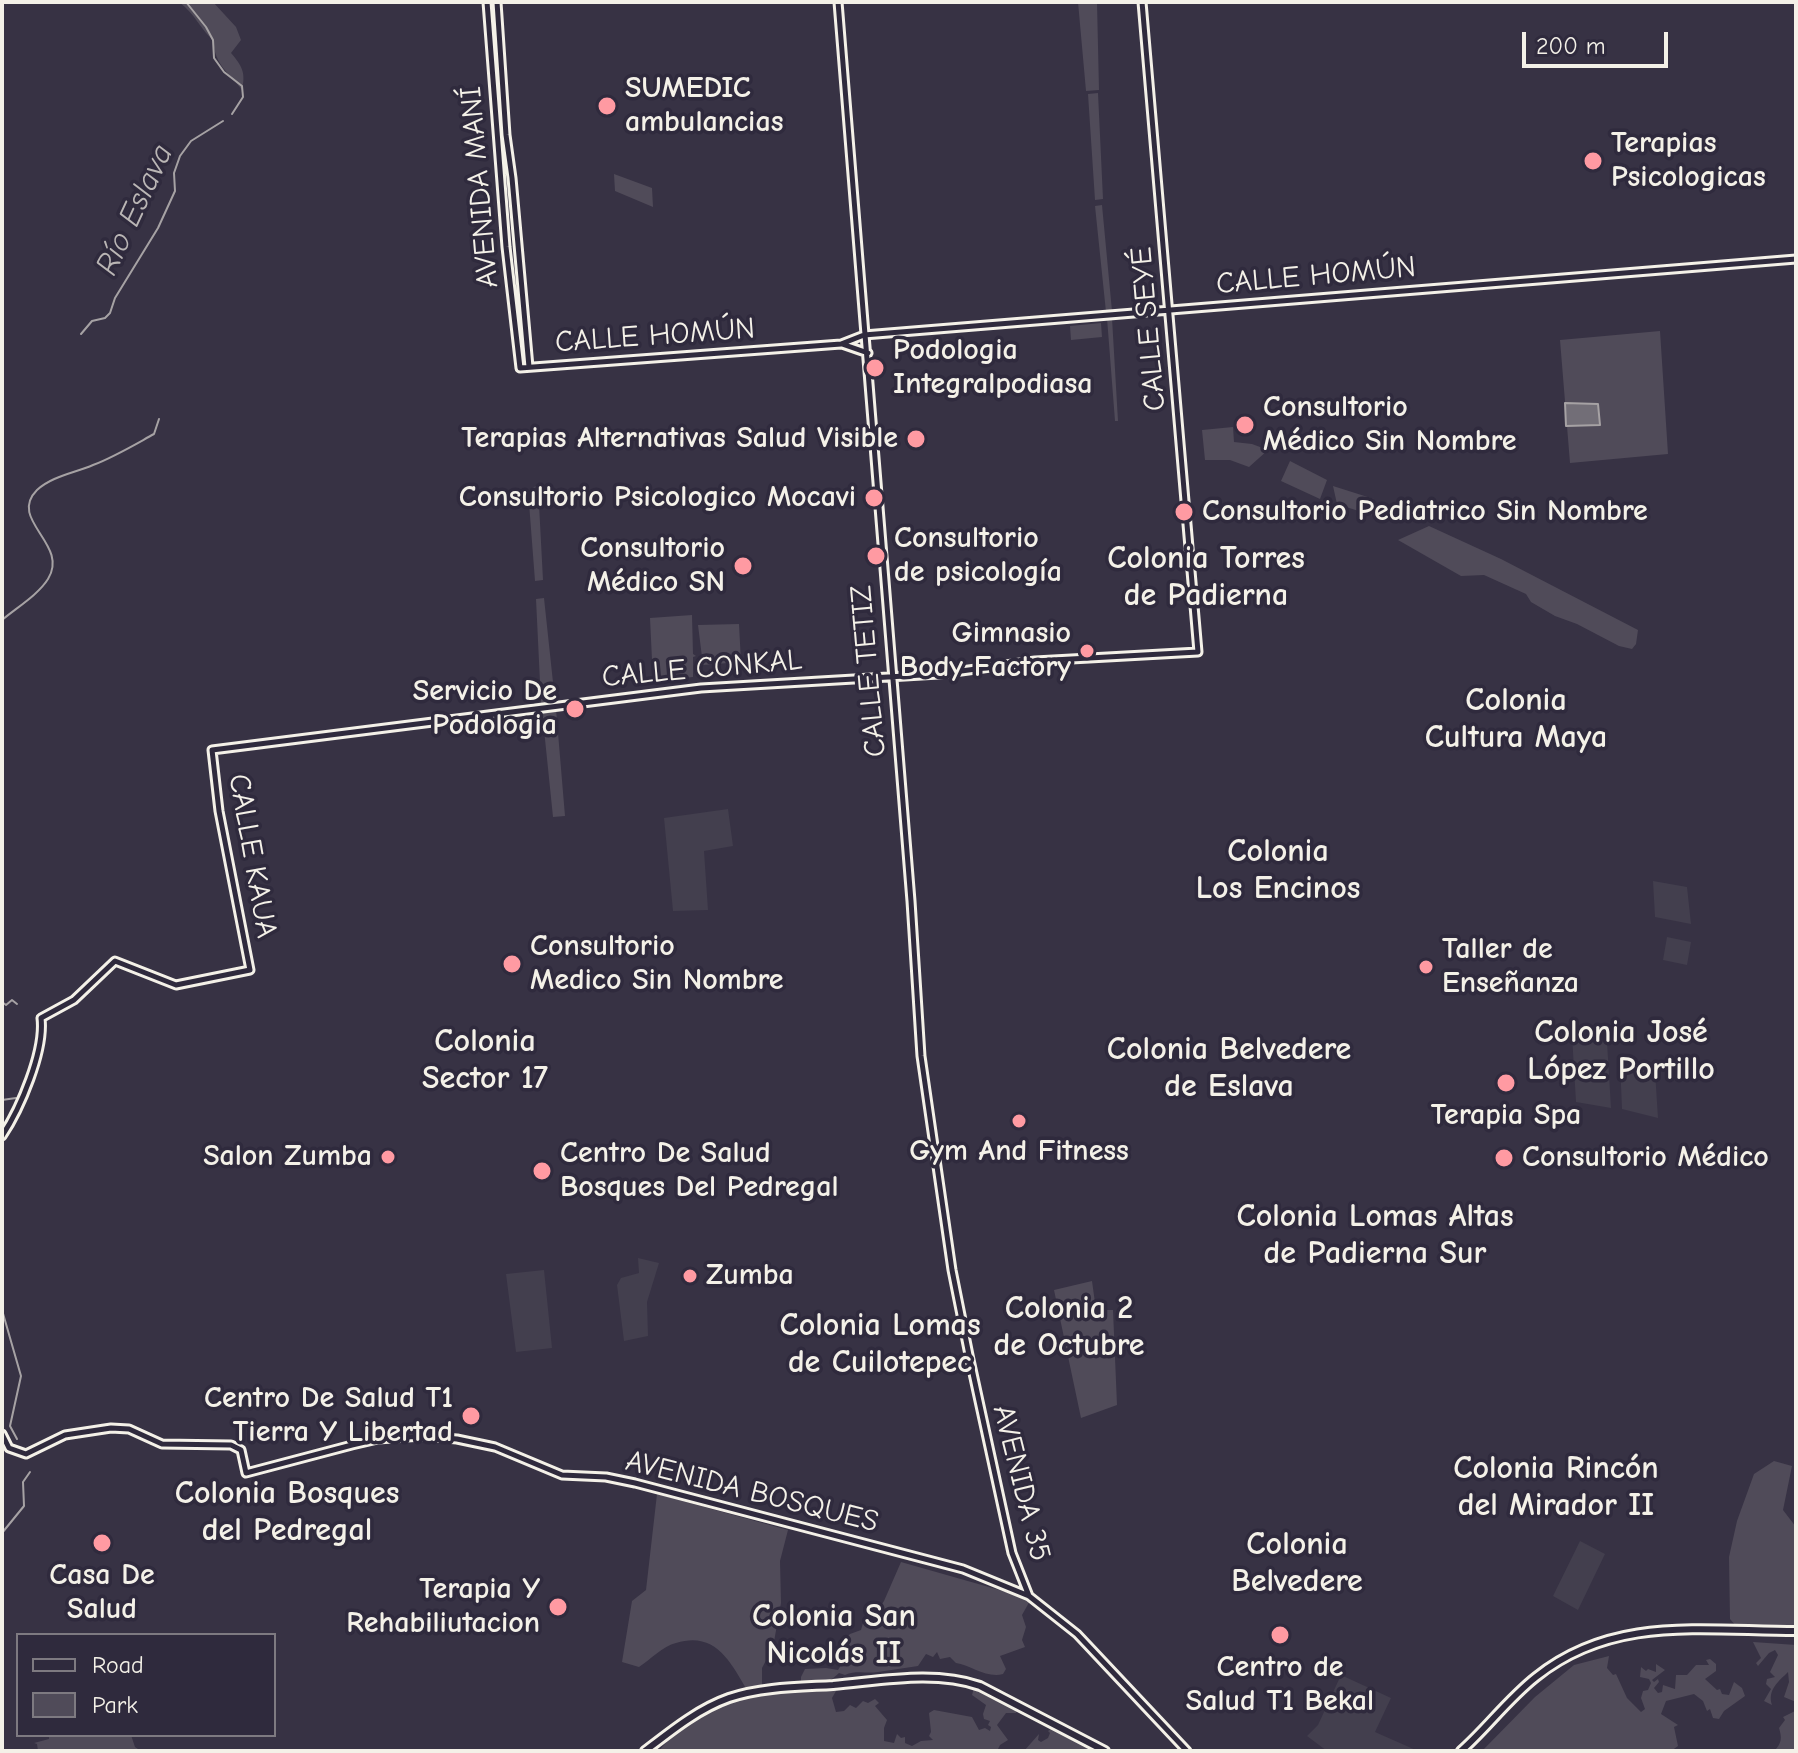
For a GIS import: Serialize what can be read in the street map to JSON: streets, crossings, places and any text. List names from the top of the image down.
{
  "streets": {
    "street": [
      "AVENIDA MANÍ",
      "CALLE HOMÚN",
      "CALLE SEYÉ",
      "CALLE CONKAL",
      "CALLE TETIZ",
      "CALLE KAUA",
      "AVENIDA 35",
      "AVENIDA BOSQUES"
    ]
  },
  "crossings": [
    ["AVENIDA MANÍ", "CALLE HOMÚN"],
    ["CALLE HOMÚN", "CALLE SEYÉ"],
    ["CALLE HOMÚN", "CALLE TETIZ"],
    ["CALLE SEYÉ", "CALLE CONKAL"],
    ["CALLE CONKAL", "CALLE TETIZ"],
    ["CALLE CONKAL", "CALLE KAUA"],
    ["CALLE TETIZ", "AVENIDA 35"],
    ["AVENIDA 35", "AVENIDA BOSQUES"]
  ],
  "districts": [
    "Colonia Torres de Padierna",
    "Colonia Cultura Maya",
    "Colonia Los Encinos",
    "Colonia José López Portillo",
    "Colonia Sector 17",
    "Colonia Belvedere de Eslava",
    "Colonia Lomas Altas de Padierna Sur",
    "Colonia 2 de Octubre",
    "Colonia Lomas de Cuilotepec",
    "Colonia Rincón del Mirador II",
    "Colonia Bosques del Pedregal",
    "Colonia Belvedere",
    "Colonia San Nicolás II"
  ],
  "water": ["Río Eslava"],
  "places": [
    "SUMEDIC ambulancias",
    "Terapias Psicologicas",
    "Podologia Integralpodiasa",
    "Consultorio Médico Sin Nombre",
    "Terapias Alternativas Salud Visible",
    "Consultorio Psicologico Mocavi",
    "Consultorio Pediatrico Sin Nombre",
    "Consultorio de psicología",
    "Consultorio Médico SN",
    "Gimnasio Body Factory",
    "Servicio De Podologia",
    "Consultorio Medico Sin Nombre",
    "Taller de Enseñanza",
    "Terapia Spa",
    "Gym And Fitness",
    "Salon Zumba",
    "Consultorio Médico",
    "Centro De Salud Bosques Del Pedregal",
    "Zumba",
    "Centro De Salud T1 Tierra Y Libertad",
    "Casa De Salud",
    "Terapia Y Rehabiliutacion",
    "Centro de Salud T1 Bekal"
  ],
  "legend": ["Road", "Park"],
  "scale_bar": "200 m"
}
